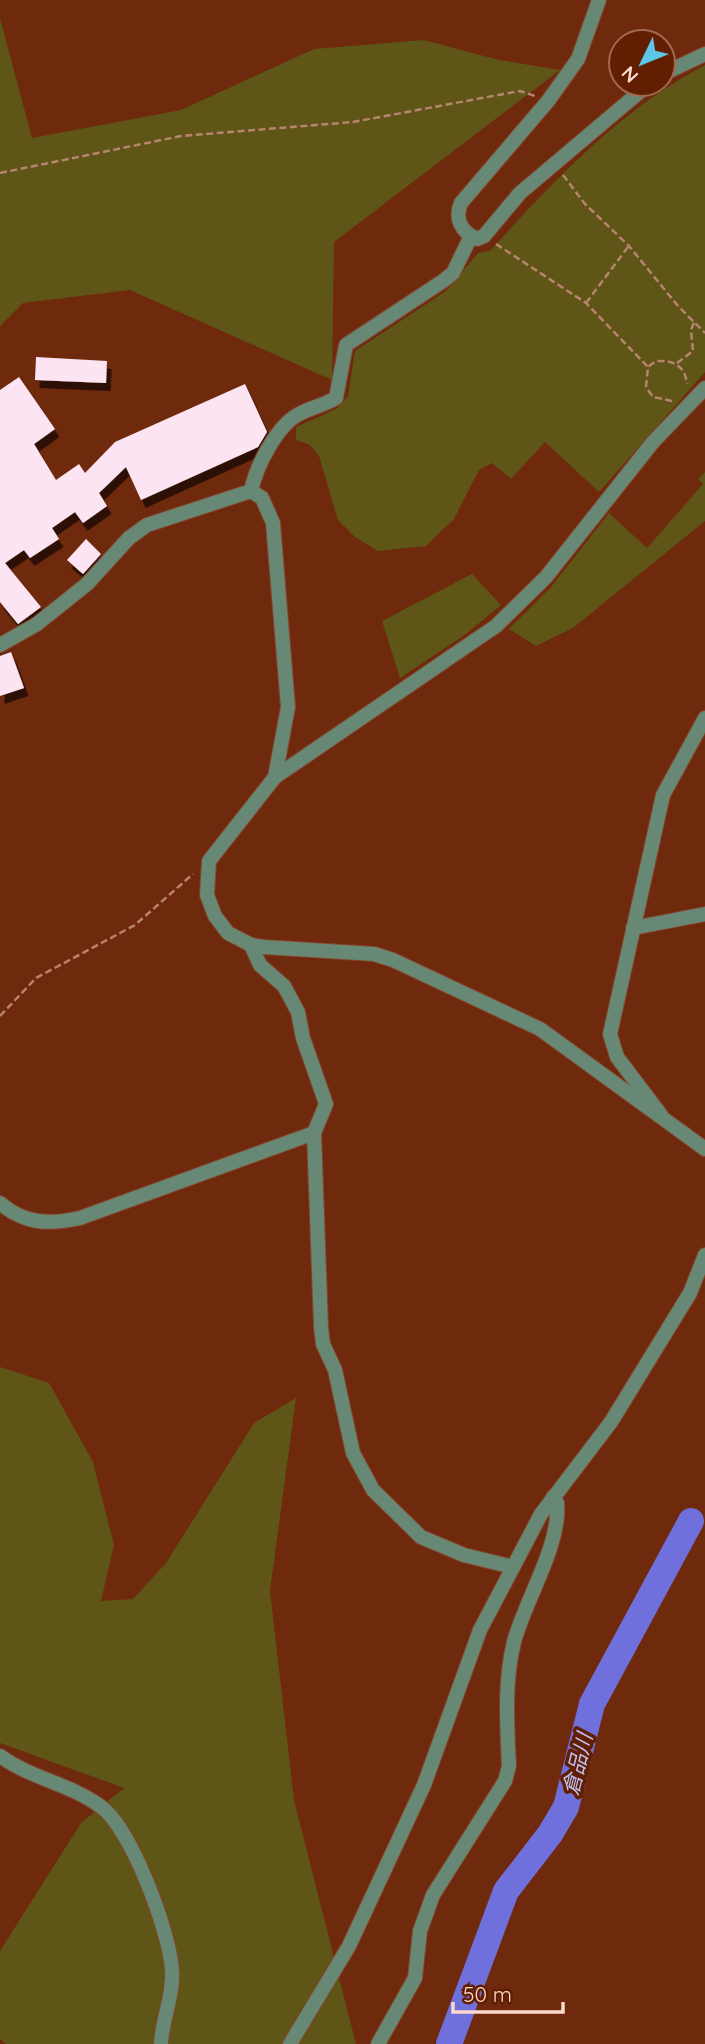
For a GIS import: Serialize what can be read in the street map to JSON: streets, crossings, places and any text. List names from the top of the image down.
{
  "water": ["倉品川"],
  "scale_bar": "50 m",
  "north": "bottom left"
}
